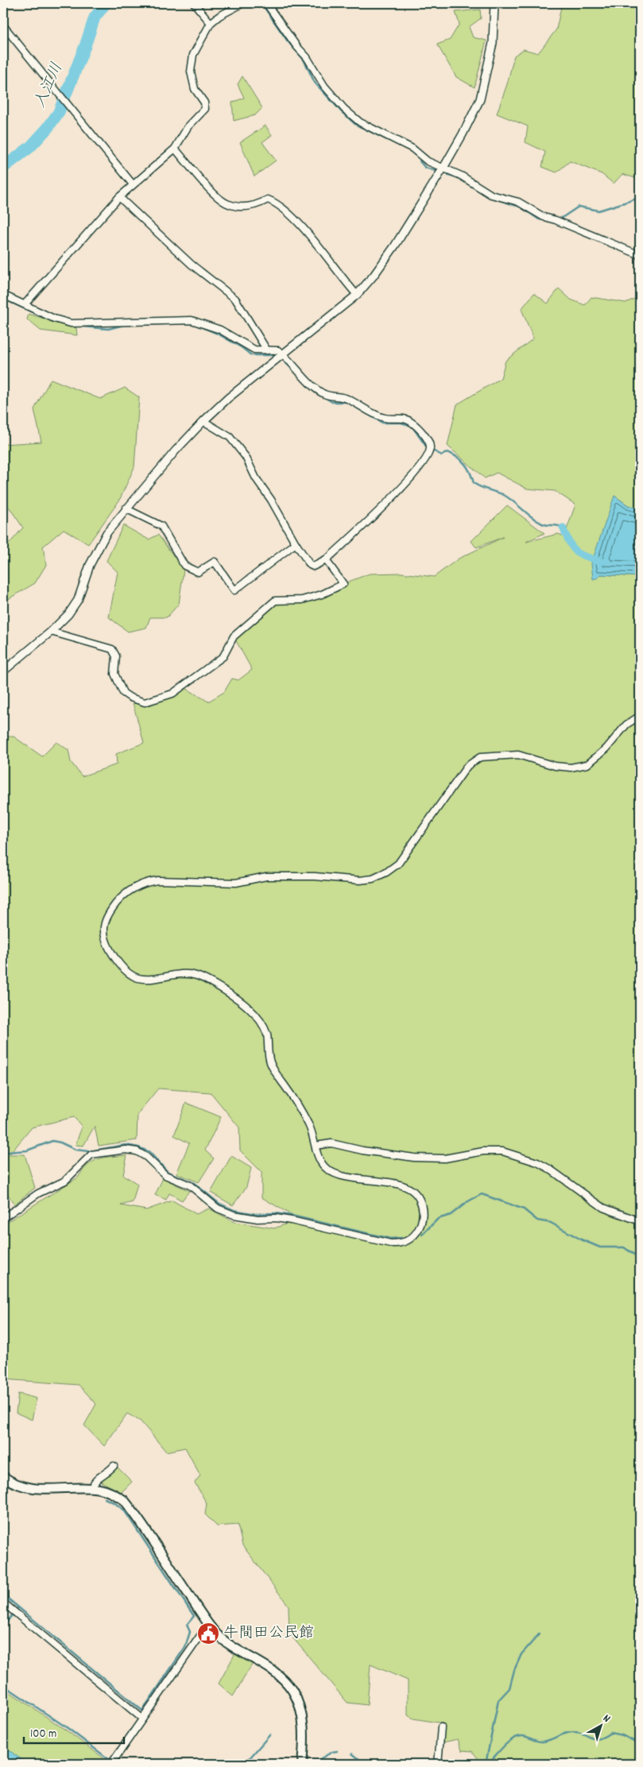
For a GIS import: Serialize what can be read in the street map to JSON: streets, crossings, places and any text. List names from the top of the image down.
{
  "water": ["入江川"],
  "places": {
    "public building": ["牛間田公民館"]
  },
  "scale_bar": "100 m",
  "north": "top right"
}
